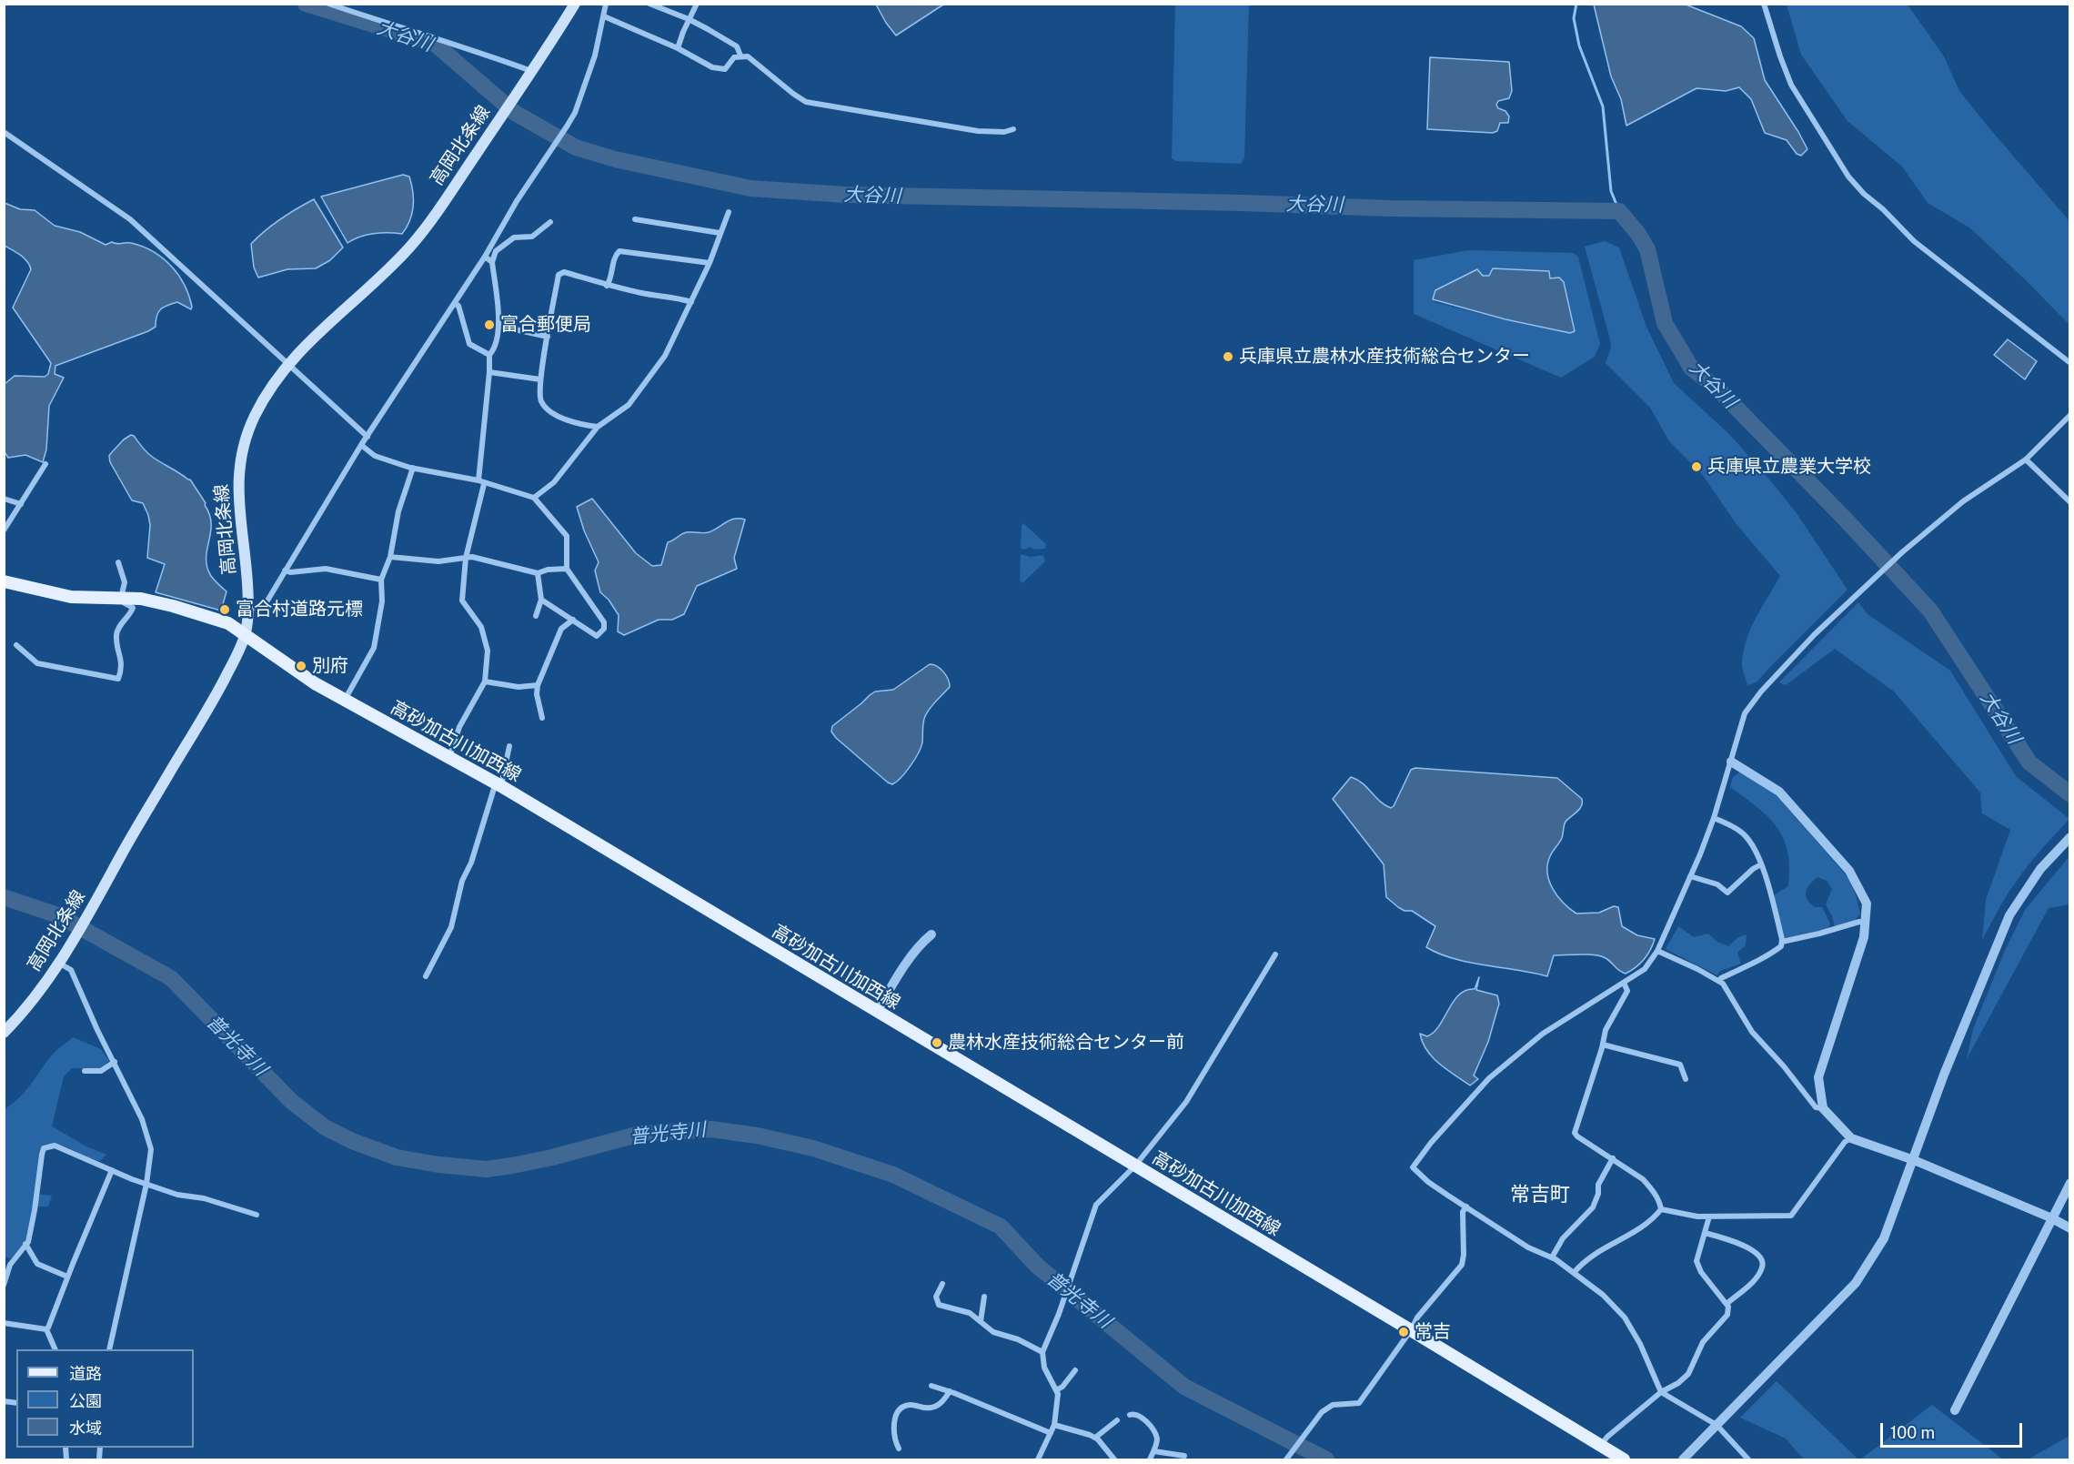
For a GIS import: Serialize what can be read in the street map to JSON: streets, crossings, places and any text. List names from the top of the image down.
{
  "streets": {
    "main road": ["高岡北条線", "高砂加古川加西線"]
  },
  "crossings": [
    ["高岡北条線", "高砂加古川加西線"]
  ],
  "districts": ["常吉町"],
  "water": ["大谷川", "普光寺川"],
  "places": [
    "富合郵便局",
    "兵庫県立農林水産技術総合センター",
    "兵庫県立農業大学校",
    "富合村道路元標",
    "別府",
    "農林水産技術総合センター前",
    "常吉"
  ],
  "legend": ["道路", "公園", "水域"],
  "scale_bar": "100 m"
}
